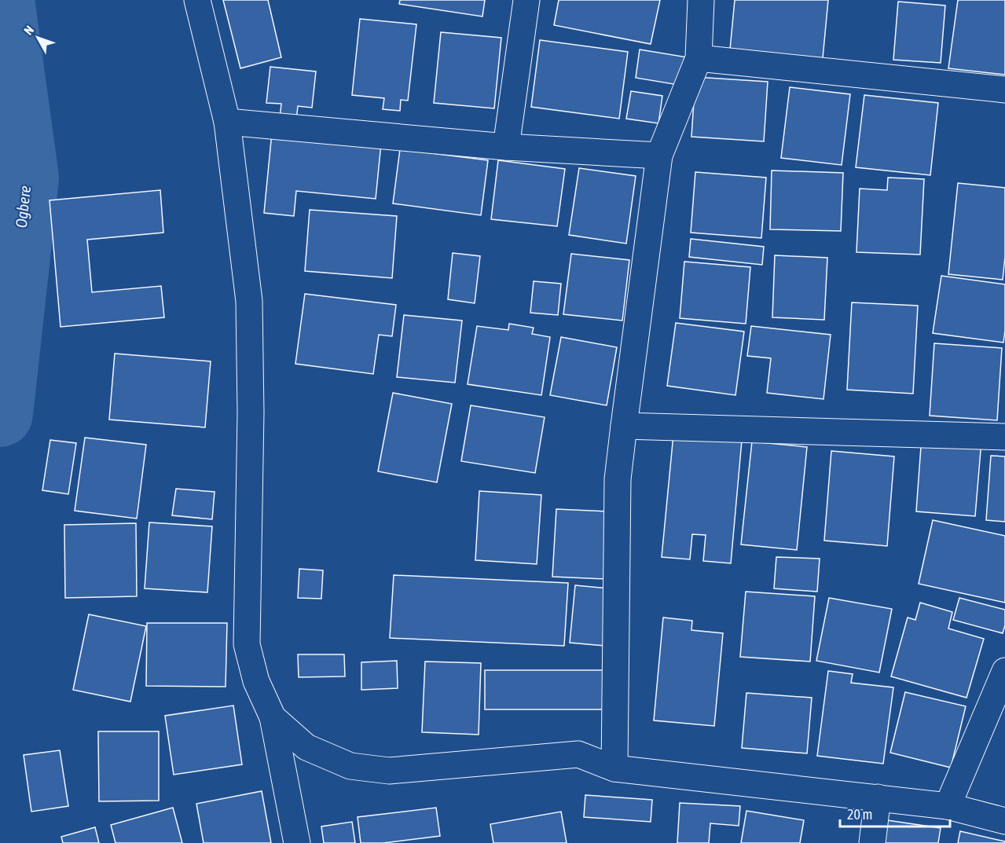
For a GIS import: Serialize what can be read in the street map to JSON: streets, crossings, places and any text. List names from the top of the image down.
{
  "water": ["Ogbere"],
  "scale_bar": "20 m",
  "north": "top left"
}
